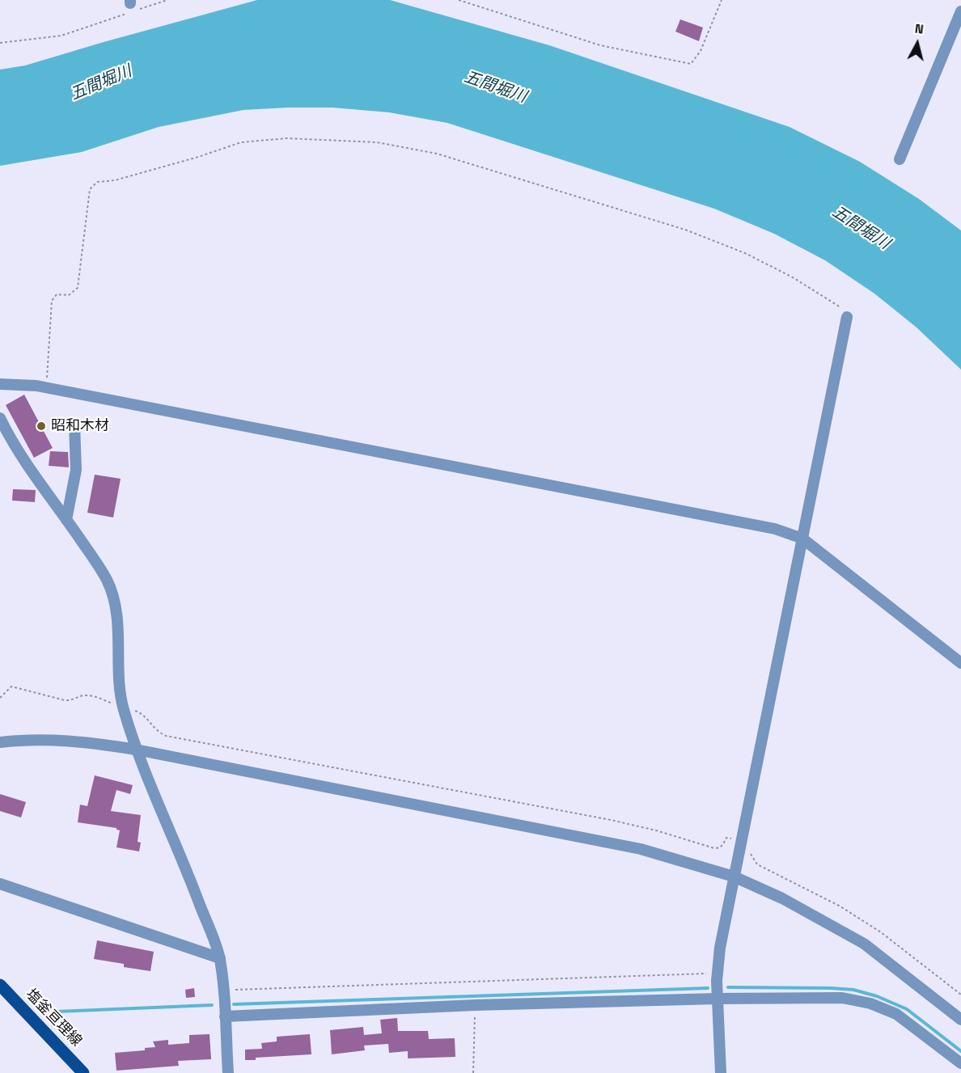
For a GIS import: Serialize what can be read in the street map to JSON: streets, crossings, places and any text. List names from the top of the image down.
{
  "streets": {
    "main road": ["塩釜亘理線"]
  },
  "water": ["五間堀川"],
  "places": ["昭和木材"],
  "north": "top"
}
